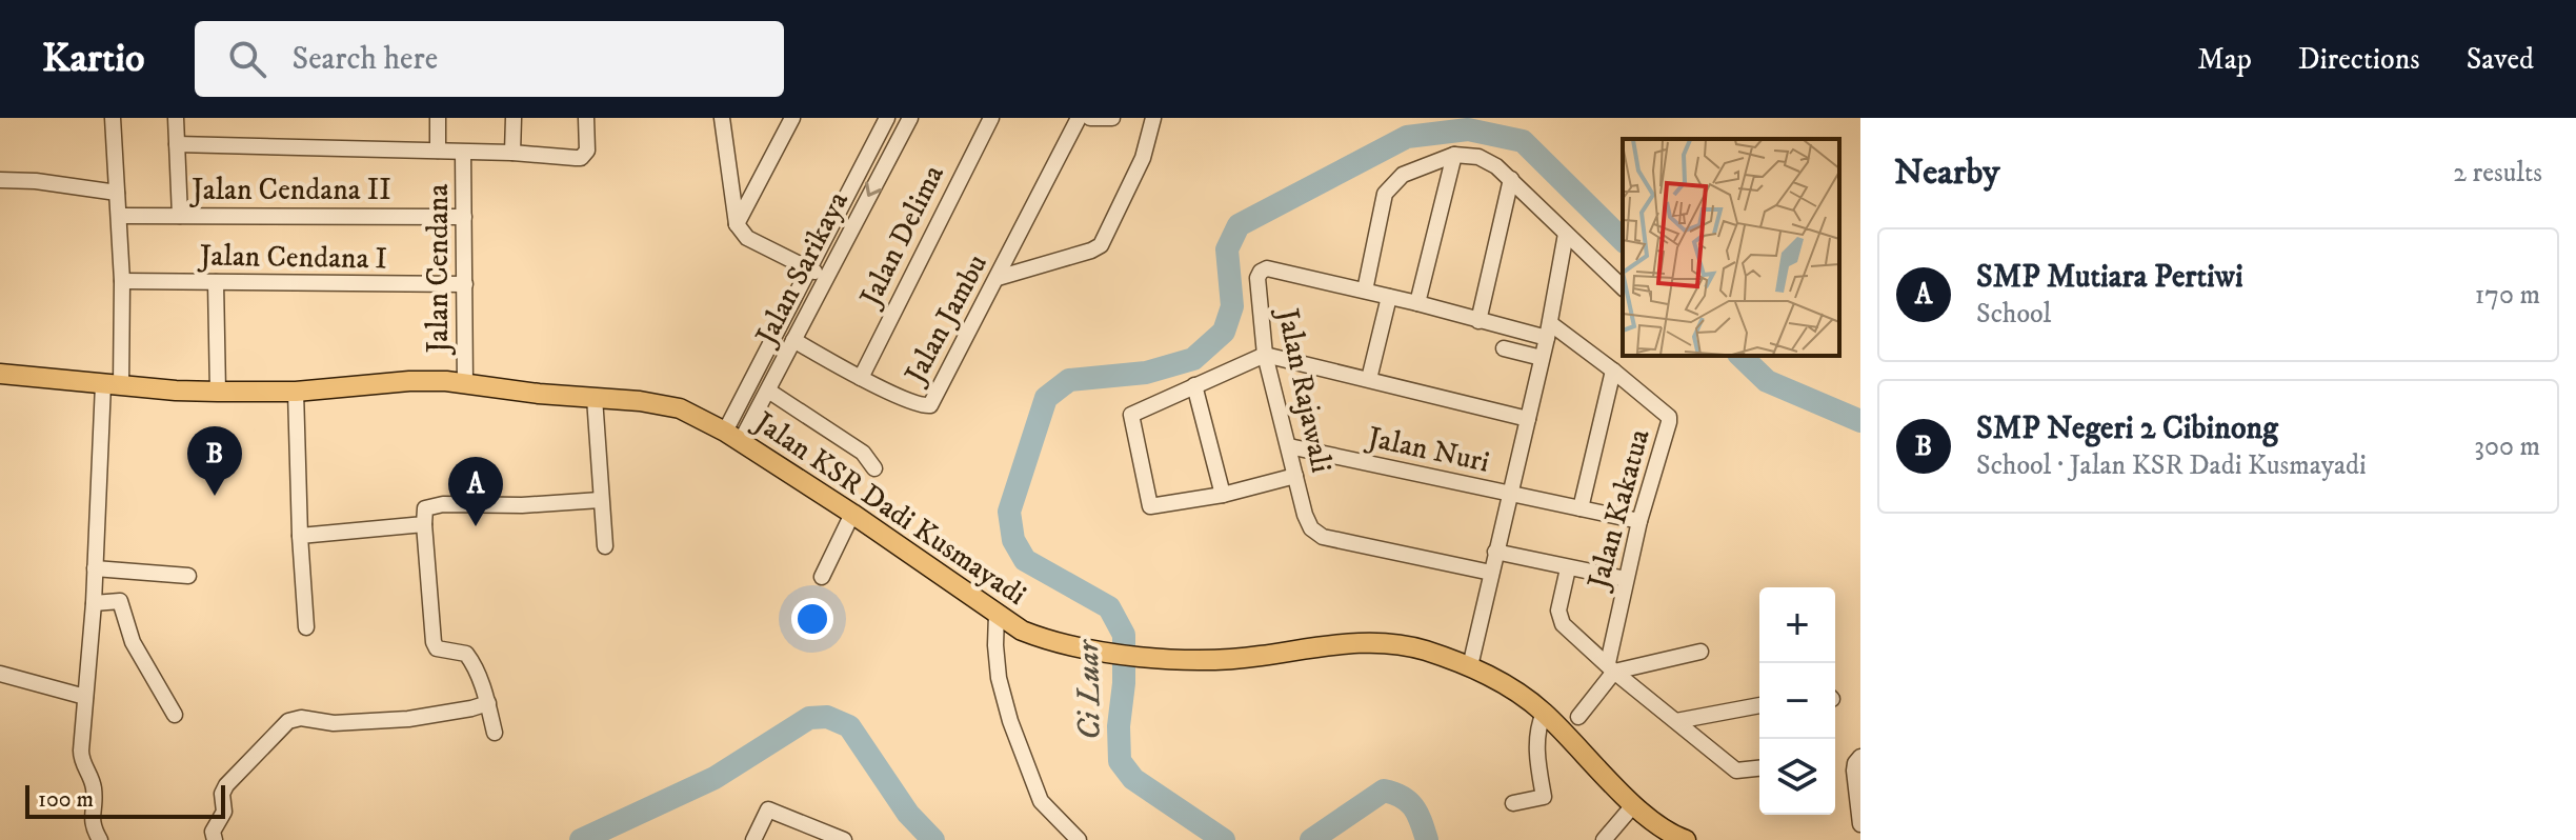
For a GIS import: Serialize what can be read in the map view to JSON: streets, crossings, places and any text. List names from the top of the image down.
{
  "streets": {
    "main road": ["Jalan KSR Dadi Kusmayadi"],
    "street": [
      "Jalan Cendana II",
      "Jalan Delima",
      "Jalan Cendana I",
      "Jalan Sarikaya",
      "Jalan Cendana",
      "Jalan Jambu",
      "Jalan Rajawali",
      "Jalan Nuri",
      "Jalan Kakatua"
    ]
  },
  "crossings": [
    ["Jalan Cendana II", "Jalan Cendana"],
    ["Jalan Delima", "Jalan Jambu"],
    ["Jalan Cendana I", "Jalan Cendana"],
    ["Jalan Sarikaya", "Jalan Jambu"],
    ["Jalan Sarikaya", "Jalan KSR Dadi Kusmayadi"],
    ["Jalan Cendana", "Jalan KSR Dadi Kusmayadi"],
    ["Jalan Rajawali", "Jalan Nuri"],
    ["Jalan Rajawali", "Jalan Kakatua"],
    ["Jalan Nuri", "Jalan Kakatua"]
  ],
  "water": ["Ci Luar"],
  "scale_bar": "100 m",
  "page": {
    "header": "Kartio",
    "search": "Search here",
    "nav": ["Map", "Directions", "Saved"],
    "heading": ["Nearby", "2 results"],
    "list": [
      {
        "mark": "A",
        "name": "SMP Mutiara Pertiwi",
        "note": "School",
        "value": "170 m"
      },
      {
        "mark": "B",
        "name": "SMP Negeri 2 Cibinong",
        "note": "School · Jalan KSR Dadi Kusmayadi",
        "value": "300 m"
      }
    ],
    "pins": ["B", "A"],
    "map_buttons": ["+", "−"],
    "scale": "100 m"
  }
}
